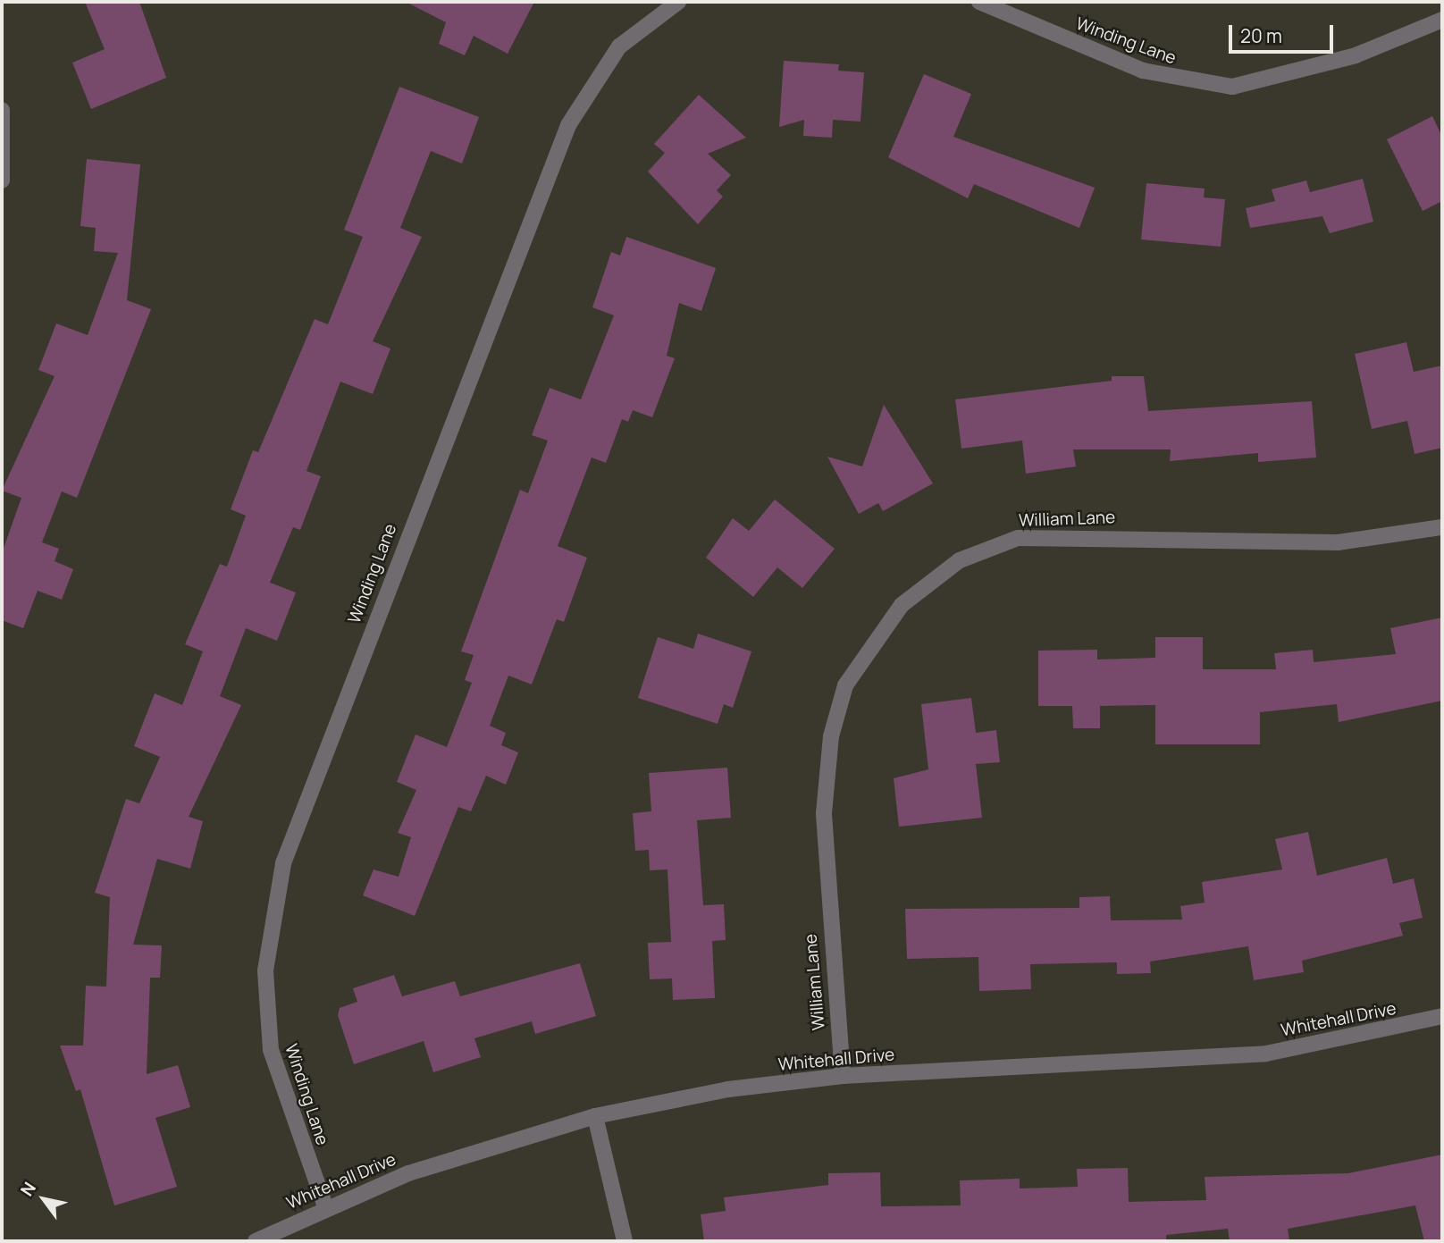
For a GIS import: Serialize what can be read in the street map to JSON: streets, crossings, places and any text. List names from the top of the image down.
{
  "streets": {
    "street": ["Winding Lane", "William Lane", "Whitehall Drive"]
  },
  "crossings": [
    ["Winding Lane", "Whitehall Drive"],
    ["William Lane", "Whitehall Drive"]
  ],
  "scale_bar": "20 m",
  "north": "top left"
}
